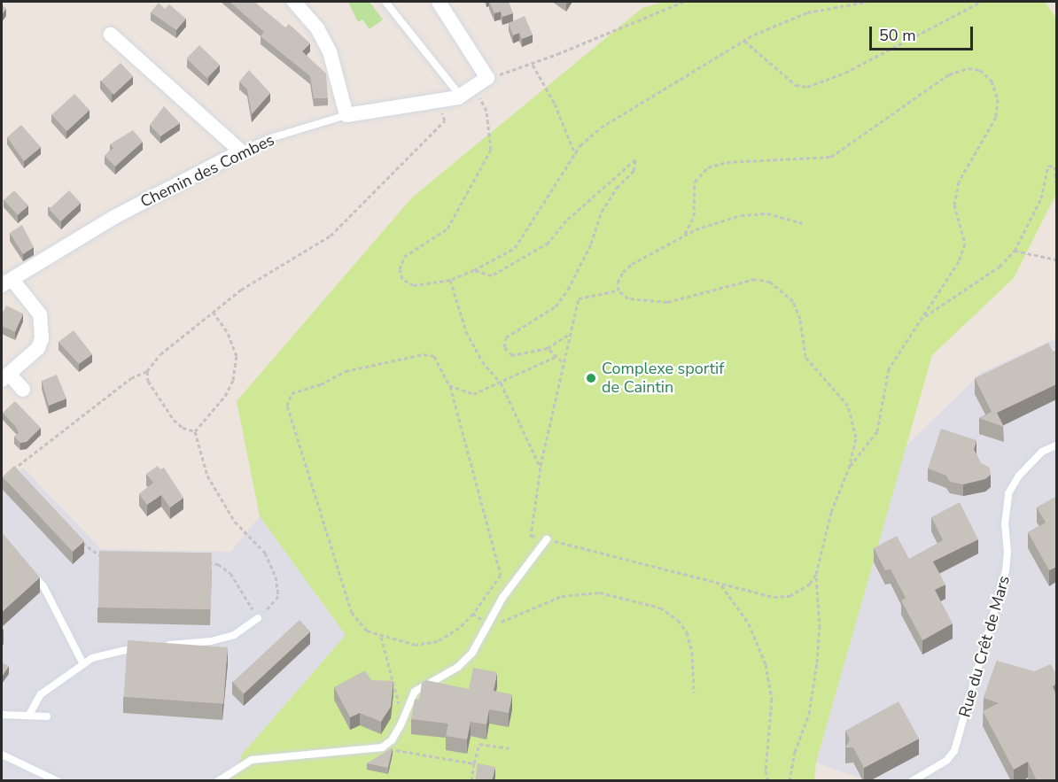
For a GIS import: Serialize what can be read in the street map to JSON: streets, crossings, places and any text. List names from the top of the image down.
{
  "streets": {
    "street": ["Chemin des Combes"],
    "lane": ["Rue du Crêt de Mars"]
  },
  "places": ["Complexe sportif de Caintin"],
  "scale_bar": "50 m"
}
